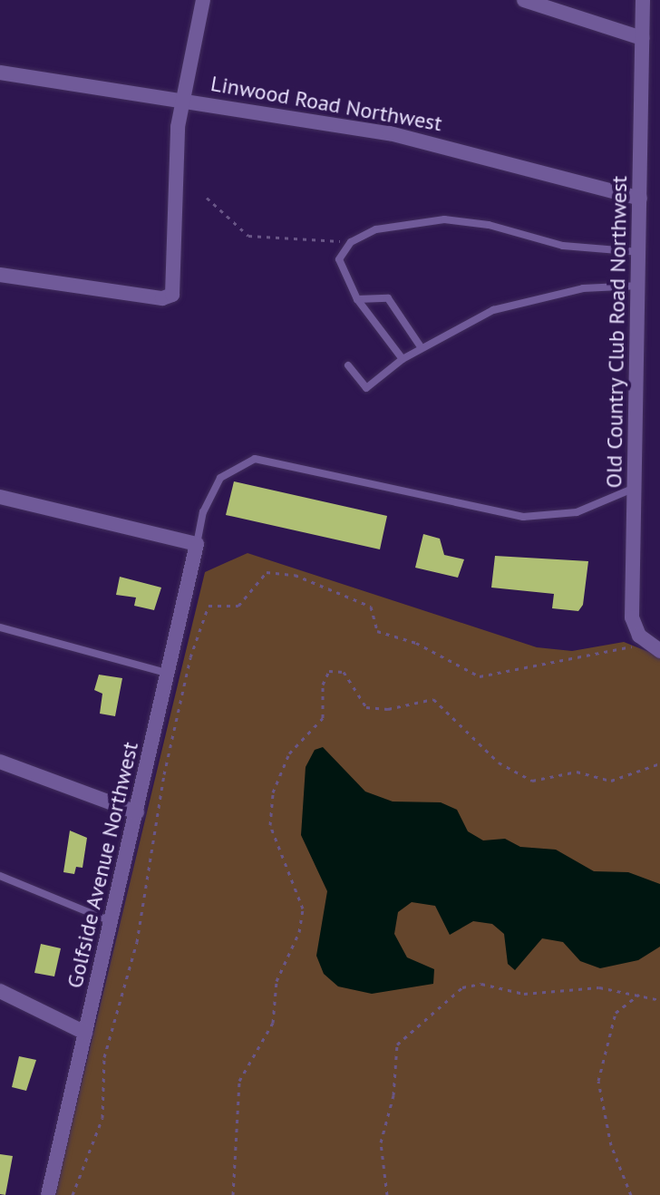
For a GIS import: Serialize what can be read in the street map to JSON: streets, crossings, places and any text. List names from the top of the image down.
{
  "streets": {
    "street": ["Linwood Road Northwest", "Old Country Club Road Northwest", "Golfside Avenue Northwest"]
  },
  "crossings": [
    ["Linwood Road Northwest", "Old Country Club Road Northwest"]
  ]
}
